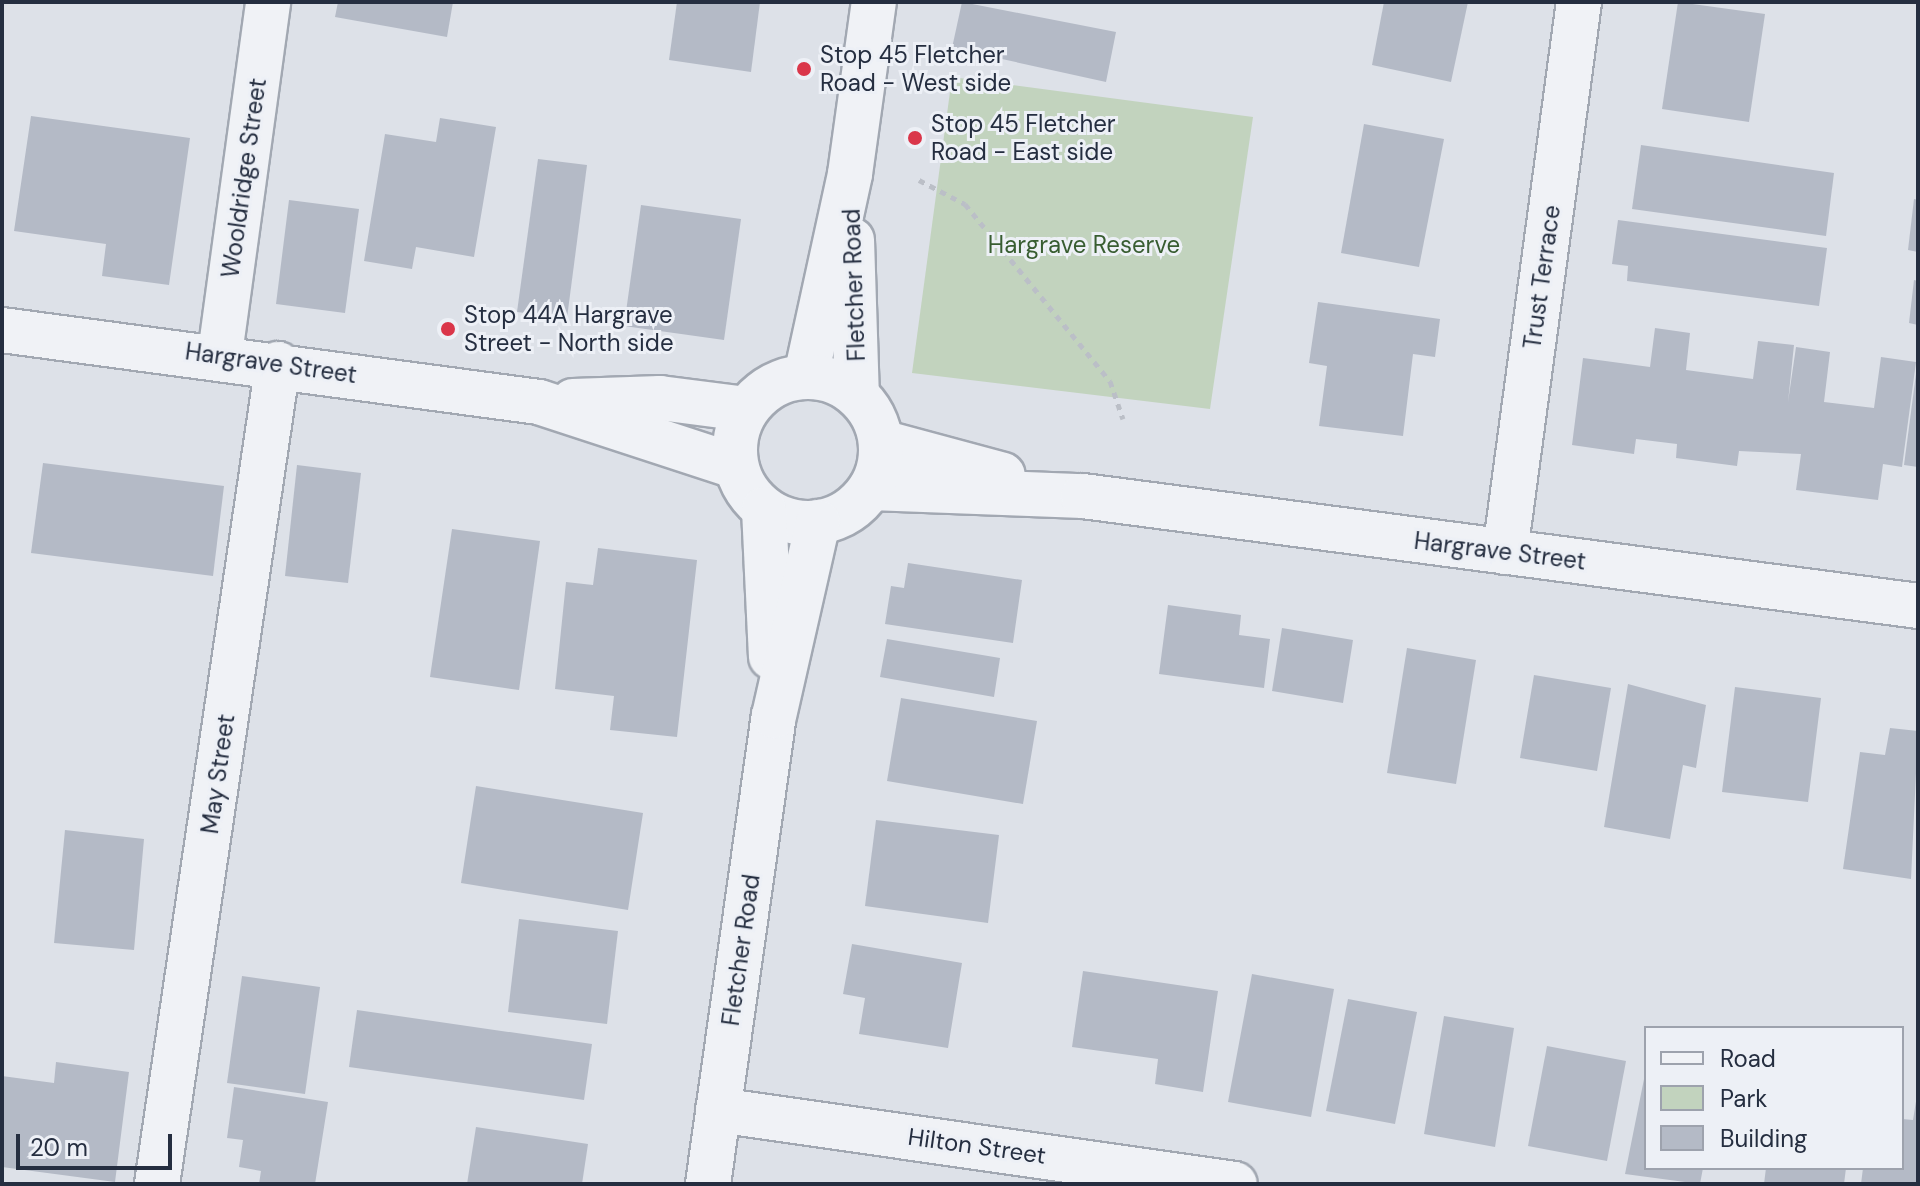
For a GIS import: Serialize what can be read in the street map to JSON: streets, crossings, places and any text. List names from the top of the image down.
{
  "streets": {
    "street": [
      "Wooldridge Street",
      "Trust Terrace",
      "Fletcher Road",
      "Hargrave Street",
      "May Street",
      "Hilton Street"
    ]
  },
  "crossings": [
    ["Wooldridge Street", "Hargrave Street"],
    ["Trust Terrace", "Hargrave Street"],
    ["Fletcher Road", "Hargrave Street"],
    ["Fletcher Road", "Hilton Street"],
    ["Hargrave Street", "May Street"]
  ],
  "parks": ["Hargrave Reserve"],
  "places": ["Stop 45 Fletcher Road - West side", "Stop 45 Fletcher Road - East side", "Stop 44A Hargrave Street - North side"],
  "legend": ["Road", "Park", "Building"],
  "scale_bar": "20 m"
}
